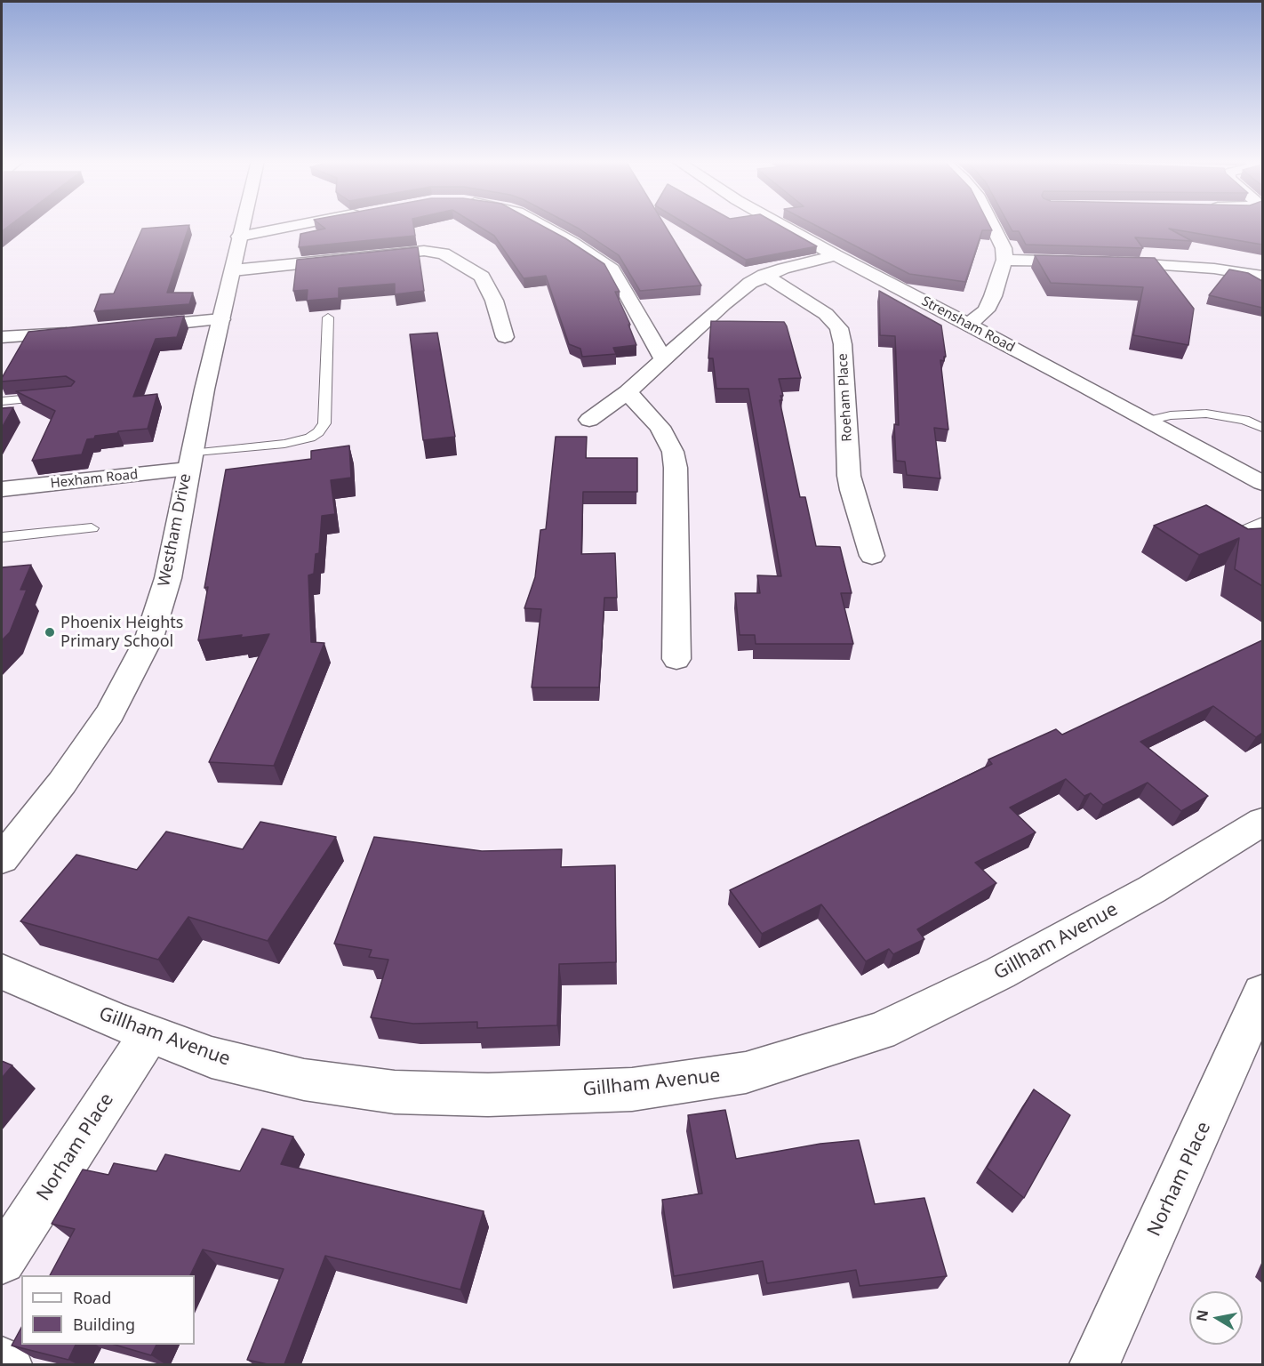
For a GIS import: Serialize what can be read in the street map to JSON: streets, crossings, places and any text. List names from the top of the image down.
{
  "streets": {
    "street": [
      "Strensham Road",
      "Roeham Place",
      "Hexham Road",
      "Westham Drive",
      "Gillham Avenue",
      "Norham Place"
    ]
  },
  "crossings": [
    ["Hexham Road", "Westham Drive"],
    ["Gillham Avenue", "Norham Place"]
  ],
  "places": ["Phoenix Heights Primary School"],
  "legend": ["Road", "Building"],
  "north": "left"
}
